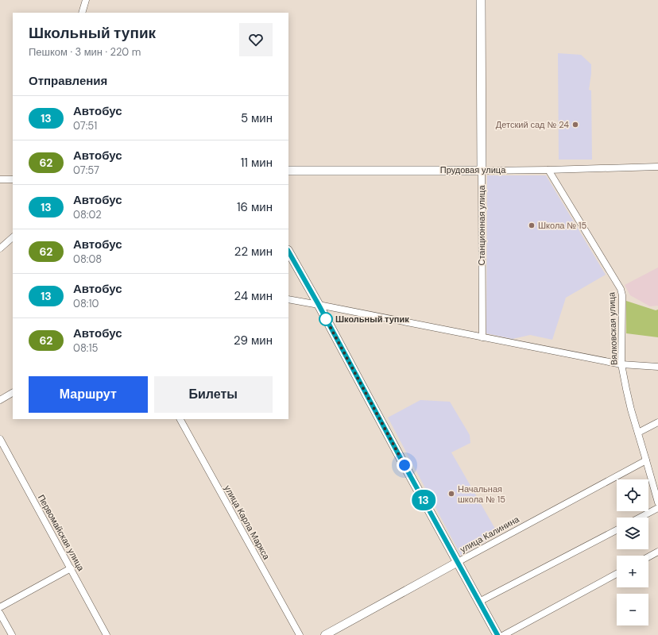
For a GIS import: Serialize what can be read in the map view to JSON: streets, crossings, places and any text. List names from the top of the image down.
{
  "streets": {
    "main road": ["Прудовая улица", "Станционная улица"],
    "street": [
      "Вялковская улица",
      "улица Карла Маркса",
      "Первомайская улица",
      "улица Калинина"
    ]
  },
  "crossings": [
    ["Прудовая улица", "Станционная улица"],
    ["Прудовая улица", "Вялковская улица"],
    ["Вялковская улица", "улица Калинина"]
  ],
  "places": [
    "Детский сад № 24",
    "Школа № 15",
    "Школьный тупик",
    "Начальная школа № 15"
  ],
  "lines": ["bus line 13"],
  "page": {
    "on_map": "13",
    "heading": [
      ["Школьный тупик", "Пешком · 3 мин · 220 m"],
      "Отправления"
    ],
    "list": [
      {
        "mark": "13",
        "name": "Автобус",
        "note": "07:51",
        "value": "5 мин"
      },
      {
        "mark": "62",
        "name": "Автобус",
        "note": "07:57",
        "value": "11 мин"
      },
      {
        "mark": "13",
        "name": "Автобус",
        "note": "08:02",
        "value": "16 мин"
      },
      {
        "mark": "62",
        "name": "Автобус",
        "note": "08:08",
        "value": "22 мин"
      },
      {
        "mark": "13",
        "name": "Автобус",
        "note": "08:10",
        "value": "24 мин"
      },
      {
        "mark": "62",
        "name": "Автобус",
        "note": "08:15",
        "value": "29 мин"
      }
    ],
    "buttons": ["Маршрут", "Билеты"],
    "map_buttons": ["+", "−"]
  }
}
